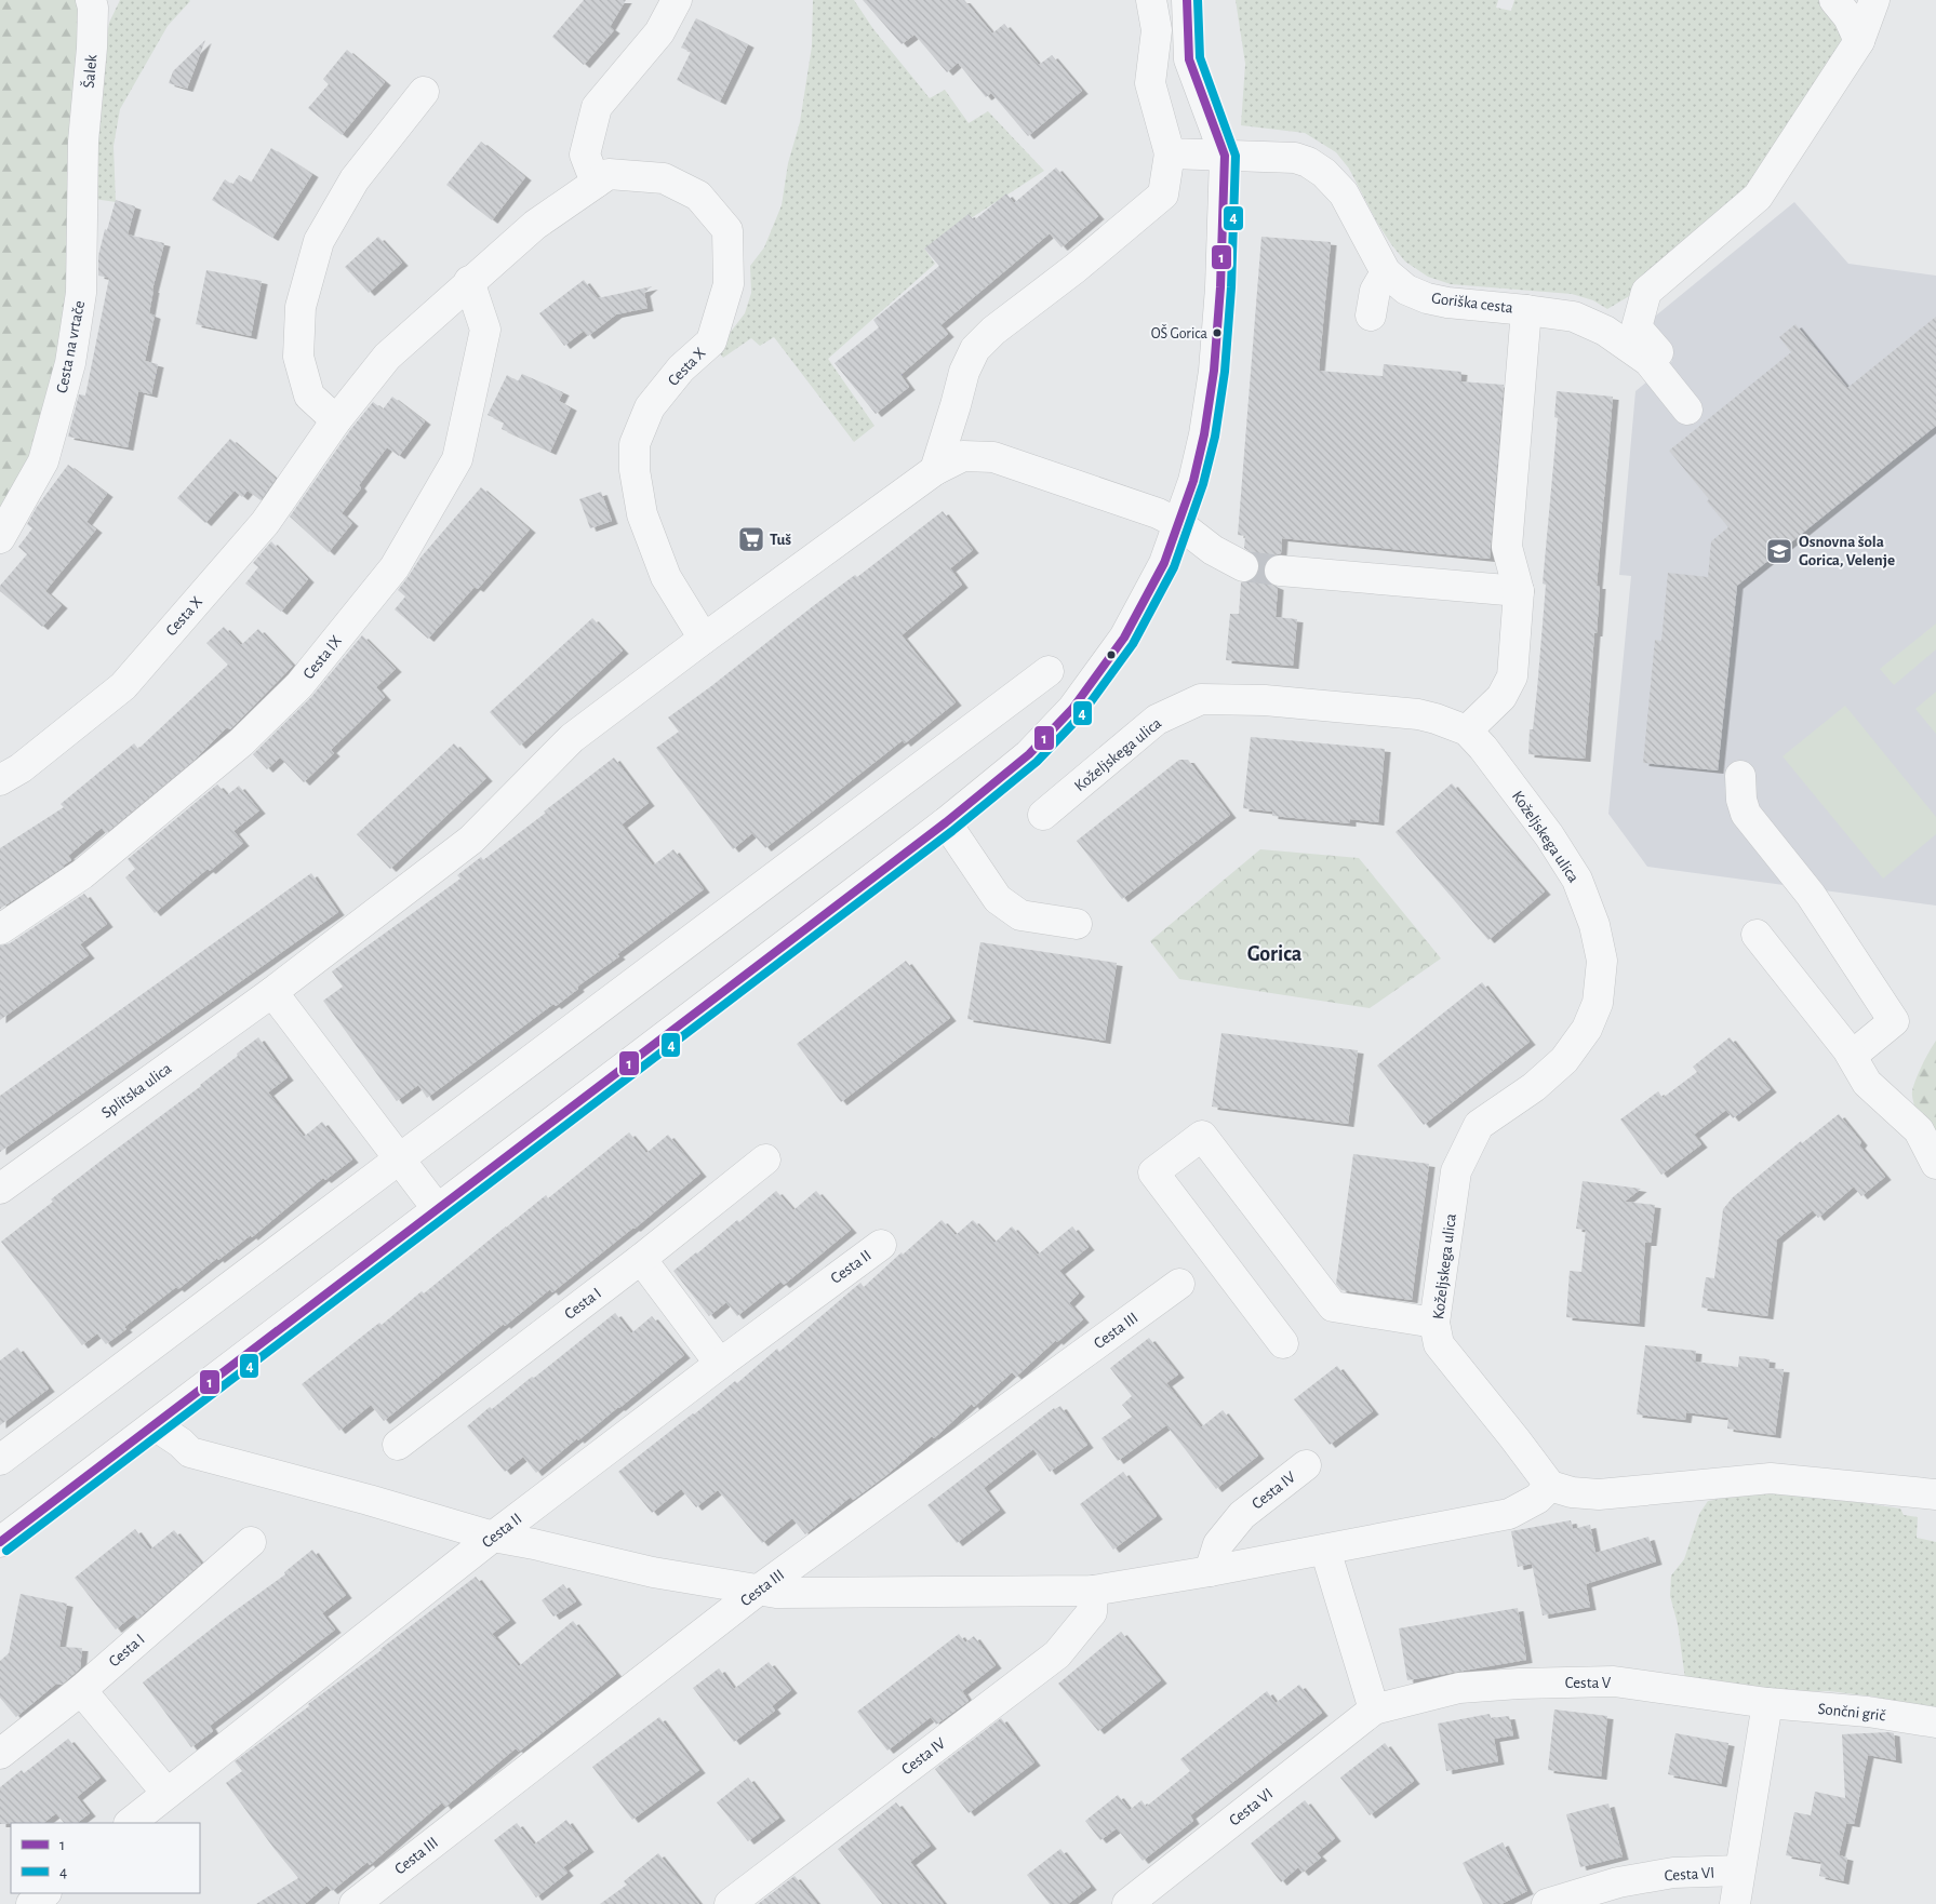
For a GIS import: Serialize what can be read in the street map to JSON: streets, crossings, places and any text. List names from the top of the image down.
{
  "streets": {
    "street": [
      "Šalek",
      "Goriška cesta",
      "Cesta na vrtače",
      "Cesta X",
      "Cesta IX",
      "Koželjskega ulica",
      "Splitska ulica",
      "Cesta II",
      "Cesta I",
      "Cesta III",
      "Cesta IV",
      "Cesta V",
      "Sončni grič",
      "Cesta VI"
    ]
  },
  "crossings": [
    ["Šalek", "Cesta na vrtače"],
    ["Cesta X", "Cesta IX"],
    ["Cesta X", "Splitska ulica"],
    ["Cesta V", "Sončni grič"],
    ["Cesta V", "Cesta VI"]
  ],
  "districts": ["Gorica"],
  "places": {
    "other": ["OŠ Gorica"],
    "supermarket": ["Tuš"],
    "school or university": ["Osnovna šola Gorica, Velenje"]
  },
  "lines": ["transit line 1", "transit line 4"],
  "legend": ["1", "4"]
}
